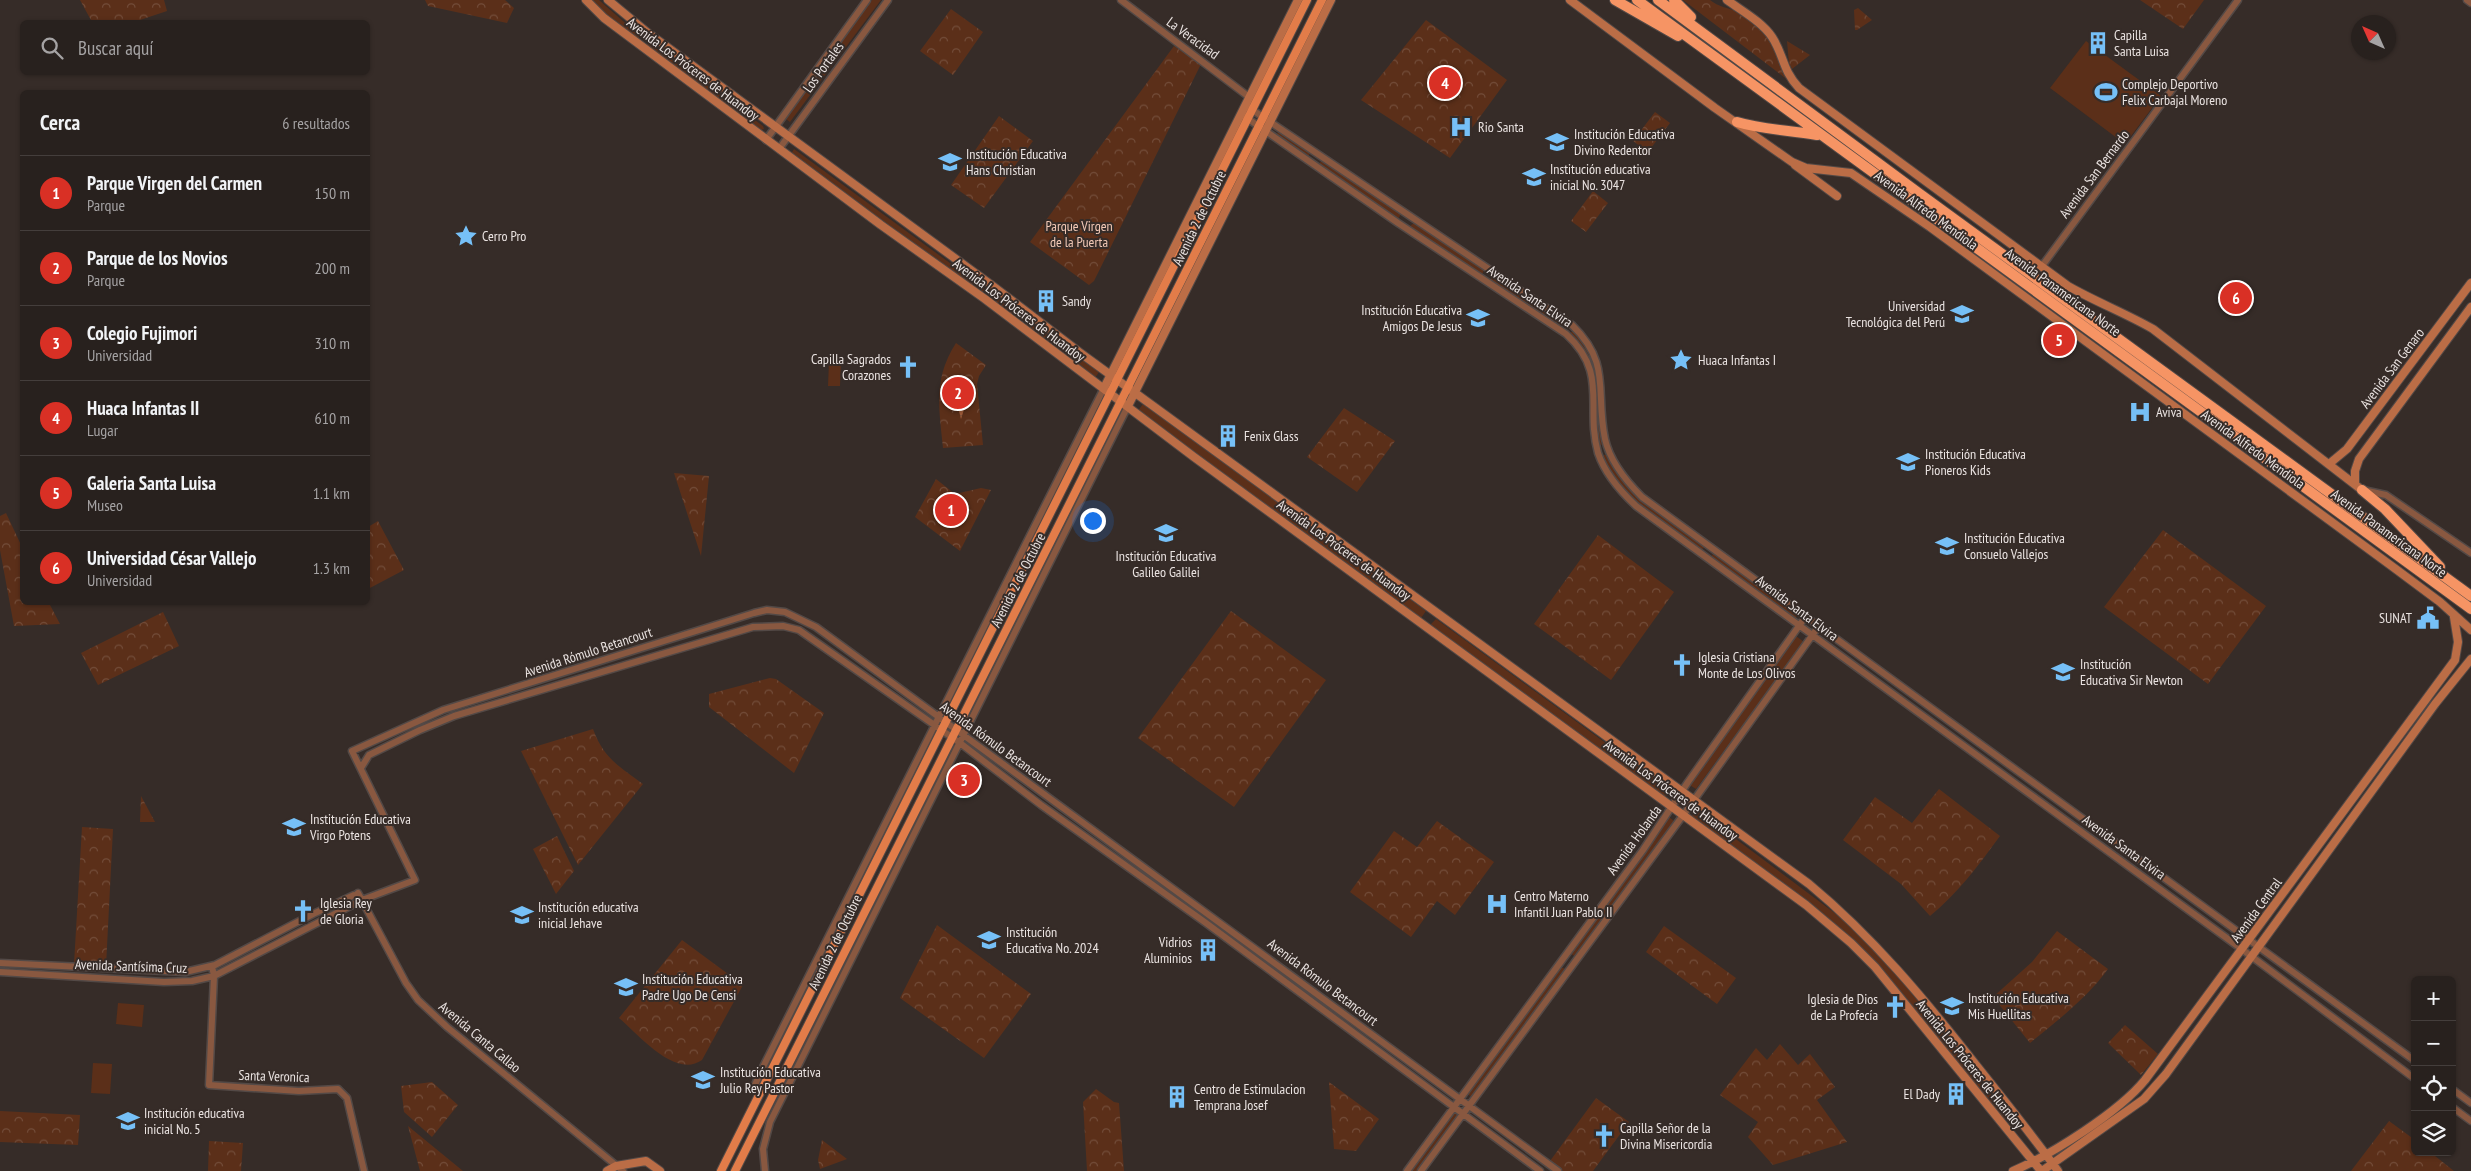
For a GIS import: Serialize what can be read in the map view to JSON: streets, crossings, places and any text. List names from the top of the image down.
{
  "streets": {
    "highway": ["Avenida Panamericana Norte"],
    "main road": [
      "Avenida Los Próceres de Huandoy",
      "Avenida Alfredo Mendiola",
      "Avenida 2 de Octubre",
      "Avenida San Genaro",
      "Avenida Central"
    ],
    "street": [
      "La Veracidad",
      "Los Portales",
      "Avenida San Bernardo",
      "Avenida Santa Elvira",
      "Avenida Rómulo Betancourt",
      "Avenida Holanda",
      "Avenida Santísima Cruz",
      "Avenida Canta Callao",
      "Santa Veronica"
    ]
  },
  "crossings": [
    ["La Veracidad", "Avenida 2 de Octubre"],
    ["Los Portales", "Avenida Los Próceres de Huandoy"],
    ["Avenida Los Próceres de Huandoy", "Avenida 2 de Octubre"],
    ["Avenida Los Próceres de Huandoy", "Avenida Holanda"],
    ["Avenida Los Próceres de Huandoy", "Avenida Central"],
    ["Avenida San Bernardo", "Avenida Alfredo Mendiola"],
    ["Avenida Alfredo Mendiola", "Avenida San Genaro"],
    ["Avenida Alfredo Mendiola", "Avenida Central"],
    ["Avenida 2 de Octubre", "Avenida Santa Elvira"],
    ["Avenida 2 de Octubre", "Avenida Rómulo Betancourt"],
    ["Avenida Santa Elvira", "Avenida Holanda"],
    ["Avenida Santa Elvira", "Avenida Central"],
    ["Avenida Rómulo Betancourt", "Avenida Holanda"],
    ["Avenida Rómulo Betancourt", "Avenida Santísima Cruz"],
    ["Avenida Santísima Cruz", "Avenida Canta Callao"],
    ["Avenida Santísima Cruz", "Santa Veronica"]
  ],
  "parks": ["Parque Virgen de la Puerta"],
  "places": {
    "building": [
      "Capilla Santa Luisa",
      "Sandy",
      "Fenix Glass",
      "Vidrios Aluminios",
      "El Dady",
      "Centro de Estimulacion Temprana Josef"
    ],
    "sports": ["Complejo Deportivo Felix Carbajal Moreno"],
    "hospital": ["Rio Santa", "Aviva", "Centro Materno Infantil Juan Pablo II"],
    "school or university": [
      "Institución Educativa Divino Redentor",
      "Institución Educativa Hans Christian",
      "Institución educativa inicial No. 3047",
      "Universidad Tecnológica del Perú",
      "Institución Educativa Amigos De Jesus",
      "Institución Educativa Pioneros Kids",
      "Institución Educativa Galileo Galilei",
      "Institución Educativa Consuelo Vallejos",
      "Institución Educativa Sir Newton",
      "Institución Educativa Virgo Potens",
      "Institución educativa inicial Jehave",
      "Institución Educativa No. 2024",
      "Institución Educativa Padre Ugo De Censi",
      "Institución Educativa Mis Huellitas",
      "Institución Educativa Julio Rey Pastor",
      "Institución educativa inicial No. 5"
    ],
    "place": ["Cerro Pro", "Huaca Infantas I"],
    "church": [
      "Capilla Sagrados Corazones",
      "Iglesia Cristiana Monte de Los Olivos",
      "Iglesia Rey de Gloria",
      "Iglesia de Dios de La Profecía",
      "Capilla Señor de la Divina Misericordia"
    ],
    "public building": ["SUNAT"]
  },
  "north": "top left",
  "page": {
    "search": "Buscar aquí",
    "pins": [
      "4",
      "6",
      "5",
      "2",
      "1",
      "3"
    ],
    "heading": ["Cerca", "6 resultados"],
    "list": [
      {
        "mark": "1",
        "name": "Parque Virgen del Carmen",
        "note": "Parque",
        "value": "150 m"
      },
      {
        "mark": "2",
        "name": "Parque de los Novios",
        "note": "Parque",
        "value": "200 m"
      },
      {
        "mark": "3",
        "name": "Colegio Fujimori",
        "note": "Universidad",
        "value": "310 m"
      },
      {
        "mark": "4",
        "name": "Huaca Infantas II",
        "note": "Lugar",
        "value": "610 m"
      },
      {
        "mark": "5",
        "name": "Galeria Santa Luisa",
        "note": "Museo",
        "value": "1.1 km"
      },
      {
        "mark": "6",
        "name": "Universidad César Vallejo",
        "note": "Universidad",
        "value": "1.3 km"
      }
    ],
    "map_buttons": ["+", "−"]
  }
}
